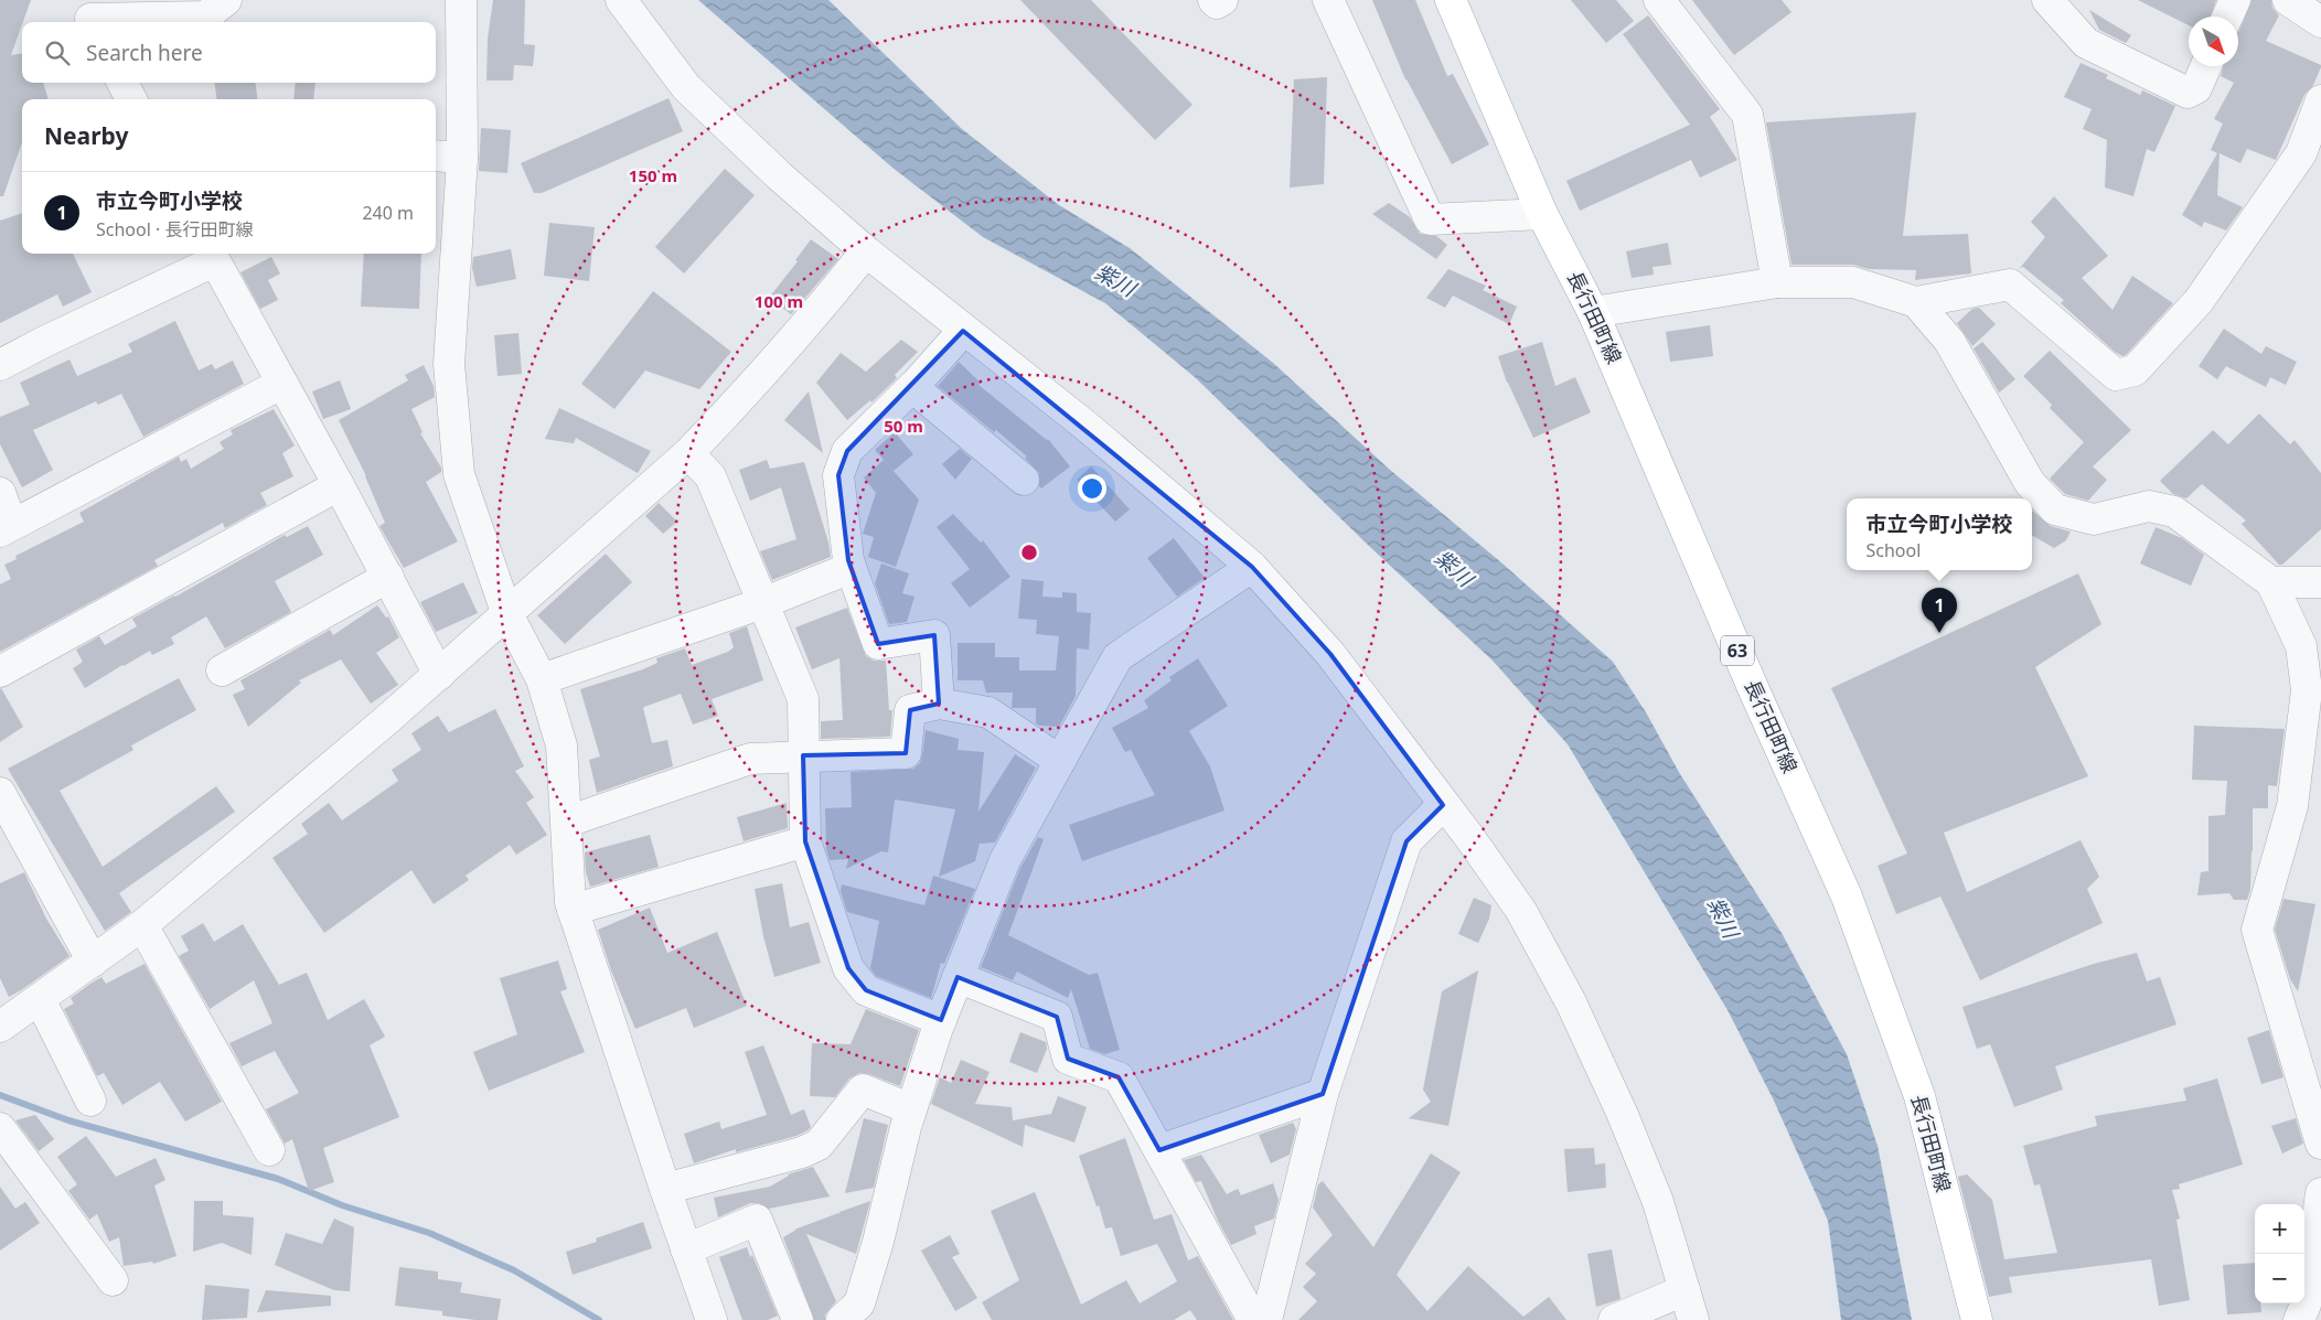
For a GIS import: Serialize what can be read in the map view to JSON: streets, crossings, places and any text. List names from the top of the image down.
{
  "streets": {
    "main road": ["長行田町線", "63"]
  },
  "water": ["紫川"],
  "north": "bottom right",
  "page": {
    "search": "Search here",
    "heading": "Nearby",
    "list": [
      {
        "mark": "1",
        "name": "市立今町小学校",
        "note": "School · 長行田町線",
        "value": "240 m"
      }
    ],
    "popup": ["市立今町小学校", "School"],
    "pins": "1",
    "map_buttons": ["+", "−"]
  },
  "rings": ["150 m", "100 m", "50 m"]
}
